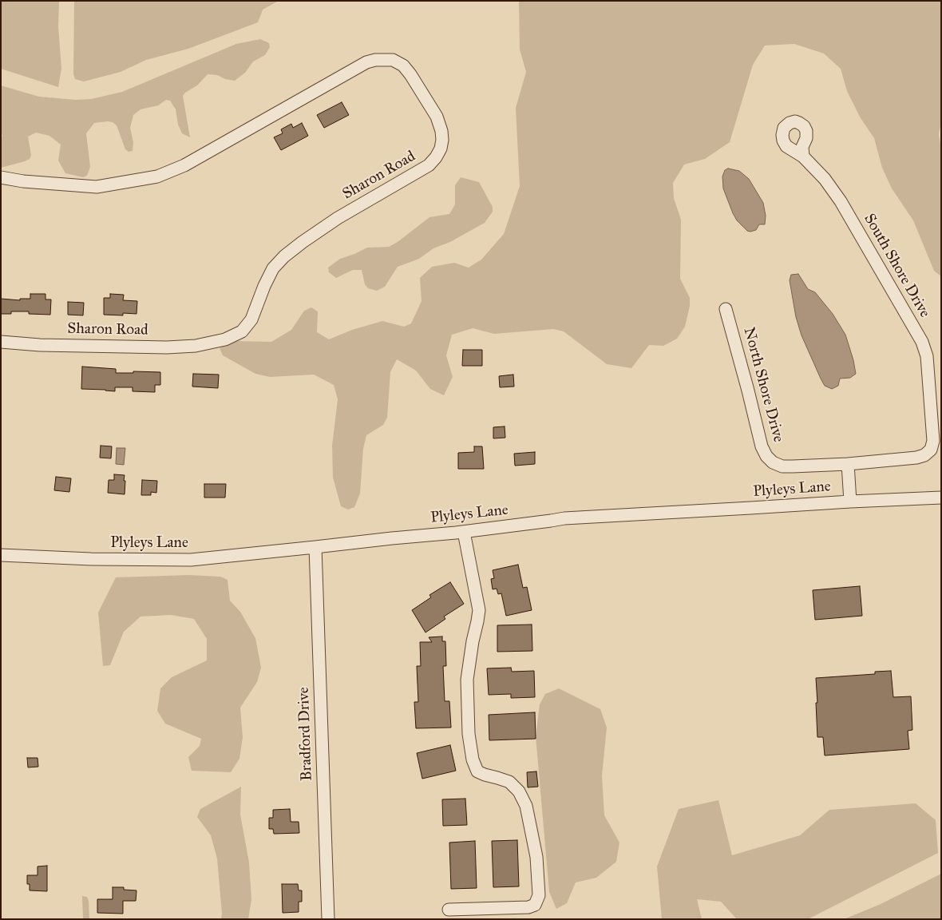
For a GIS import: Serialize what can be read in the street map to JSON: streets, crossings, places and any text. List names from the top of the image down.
{
  "streets": {
    "street": [
      "Sharon Road",
      "South Shore Drive",
      "North Shore Drive",
      "Plyleys Lane",
      "Bradford Drive"
    ]
  },
  "crossings": [
    ["South Shore Drive", "North Shore Drive"],
    ["Plyleys Lane", "Bradford Drive"]
  ]
}
